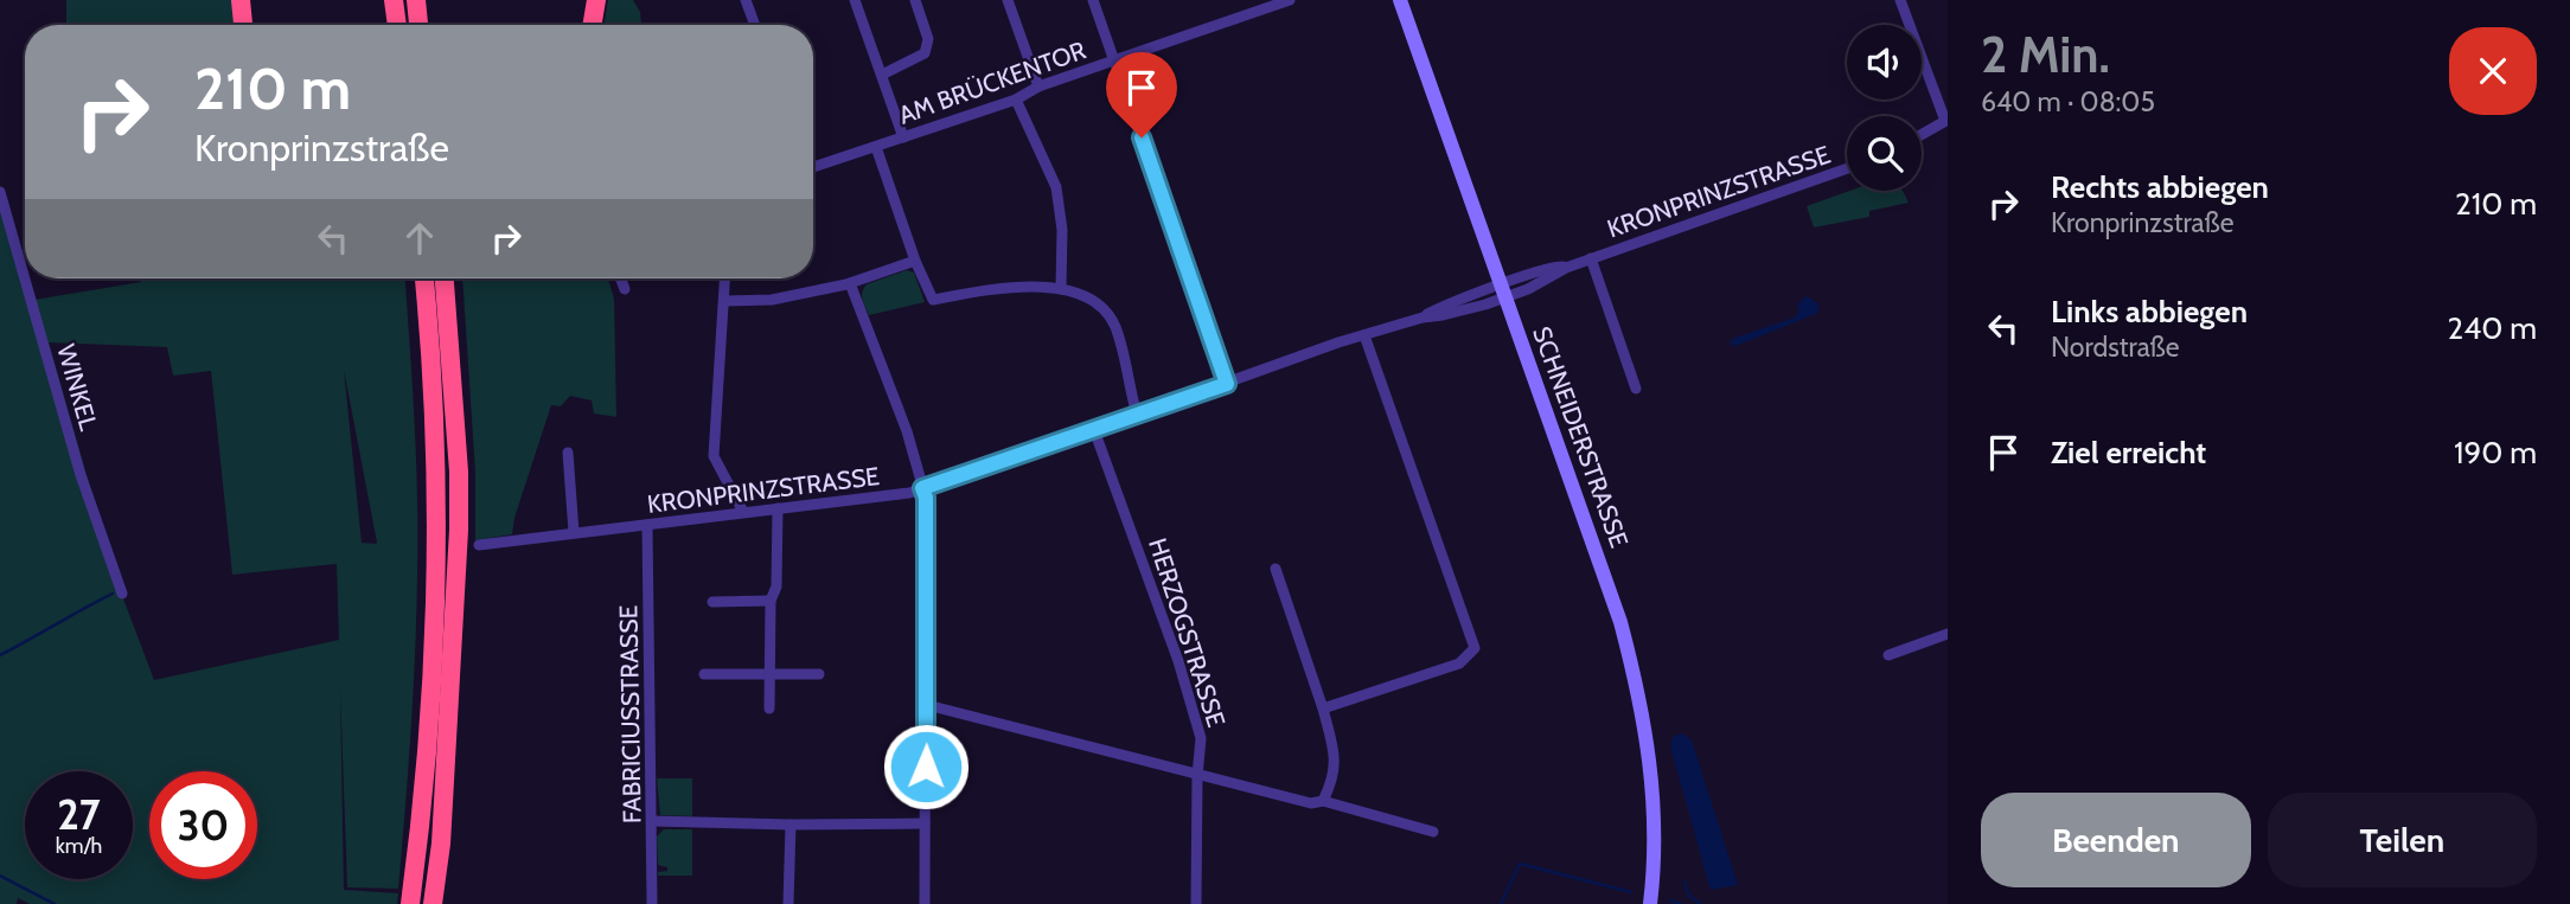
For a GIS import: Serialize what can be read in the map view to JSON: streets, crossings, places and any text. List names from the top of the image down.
{
  "streets": {
    "main road": ["SCHNEIDERSTRASSE"],
    "street": [
      "AM BRÜCKENTOR",
      "KRONPRINZSTRASSE",
      "WINKEL",
      "HERZOGSTRASSE",
      "FABRICIUSSTRASSE"
    ]
  },
  "crossings": [
    ["KRONPRINZSTRASSE", "SCHNEIDERSTRASSE"],
    ["KRONPRINZSTRASSE", "HERZOGSTRASSE"],
    ["KRONPRINZSTRASSE", "FABRICIUSSTRASSE"]
  ],
  "page": {
    "heading": ["2 Min.", "640 m · 08:05"],
    "turn": ["210 m", "Kronprinzstraße"],
    "list": [
      {
        "name": "Rechts abbiegen",
        "note": "Kronprinzstraße",
        "value": "210 m"
      },
      {
        "name": "Links abbiegen",
        "note": "Nordstraße",
        "value": "240 m"
      },
      {
        "name": "Ziel erreicht",
        "value": "190 m"
      }
    ],
    "speed": "27 km/h",
    "limit": "30",
    "buttons": ["Beenden", "Teilen"]
  }
}
